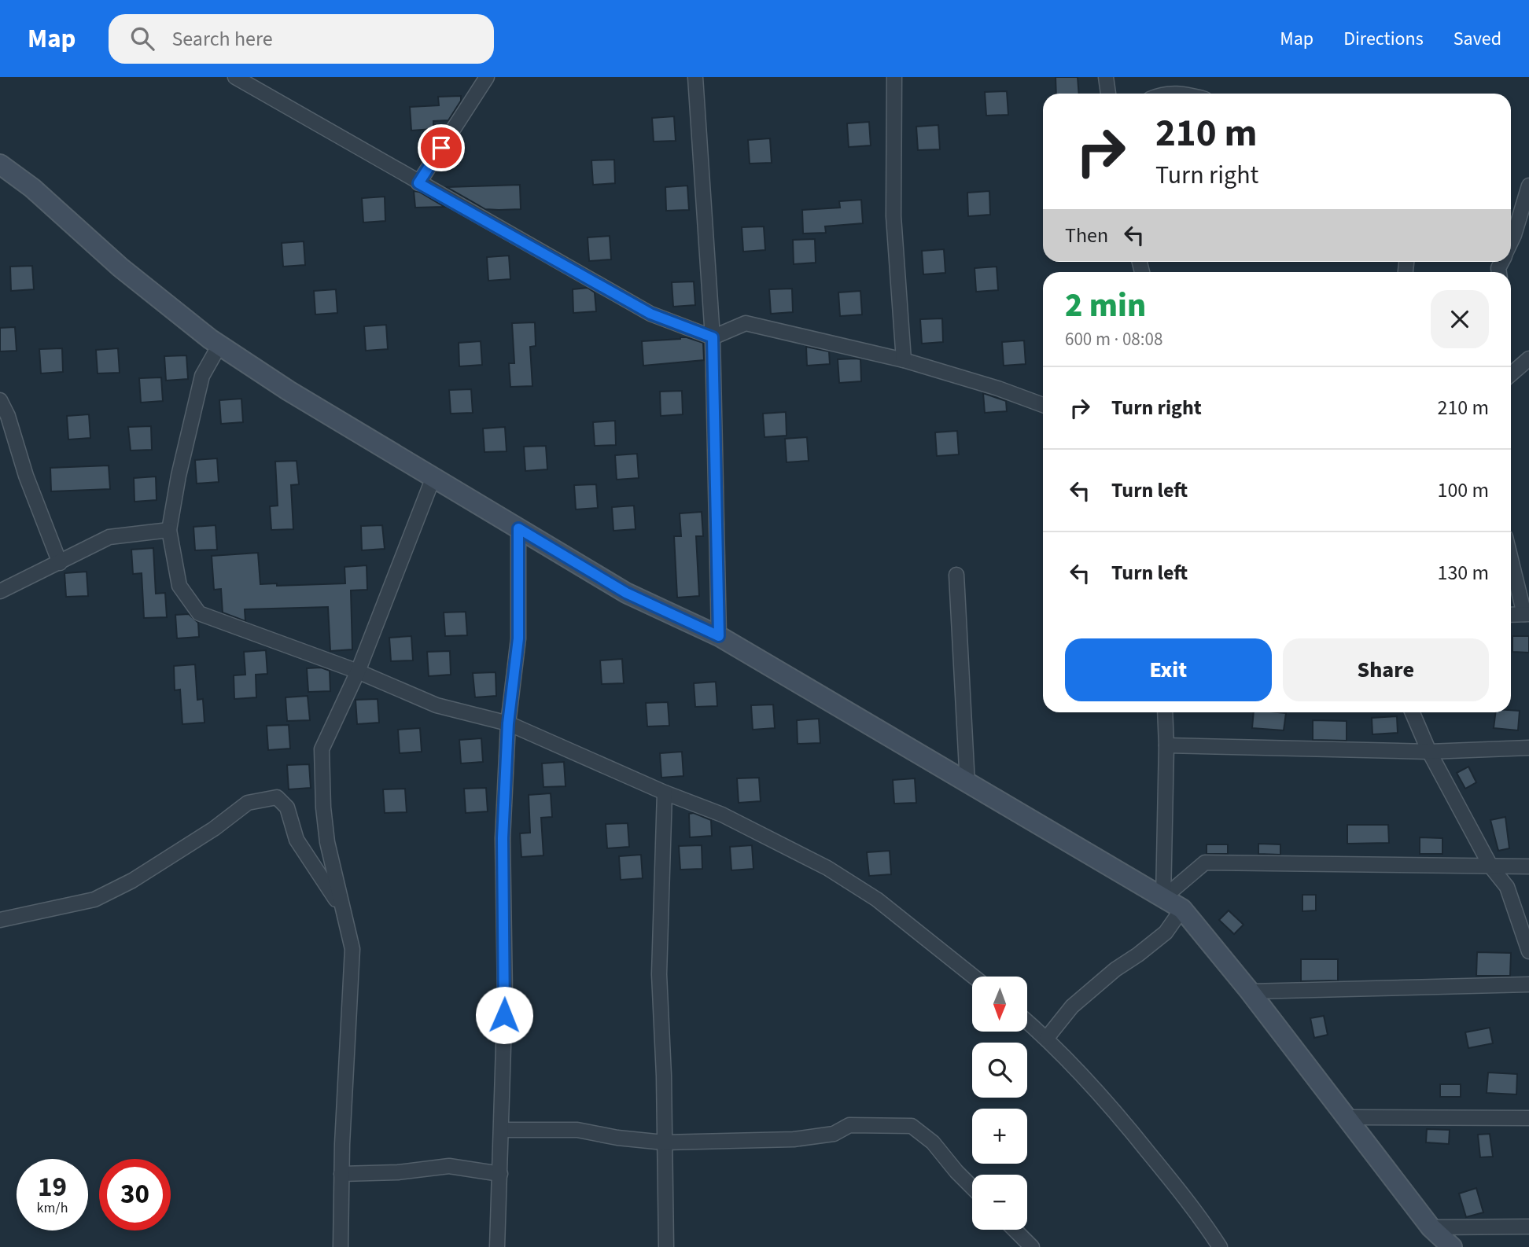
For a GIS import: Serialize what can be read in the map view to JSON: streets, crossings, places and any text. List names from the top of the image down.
{
  "north": "bottom",
  "page": {
    "header": "Map",
    "search": "Search here",
    "nav": ["Map", "Directions", "Saved"],
    "turn": ["210 m", "Turn right"],
    "then": "Then",
    "heading": ["2 min", "600 m · 08:08"],
    "list": [
      {
        "name": "Turn right",
        "value": "210 m"
      },
      {
        "name": "Turn left",
        "value": "100 m"
      },
      {
        "name": "Turn left",
        "value": "130 m"
      }
    ],
    "buttons": ["Exit", "Share"],
    "map_buttons": ["+", "−"],
    "speed": "19 km/h",
    "limit": "30"
  }
}
